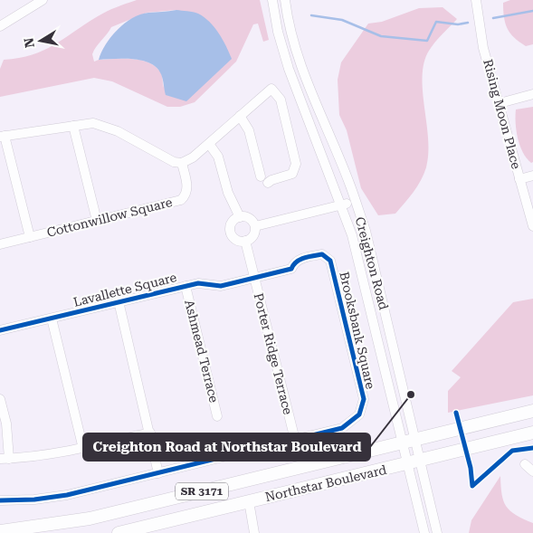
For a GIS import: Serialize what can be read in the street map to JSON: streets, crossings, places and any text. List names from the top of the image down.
{
  "streets": {
    "main road": ["Northstar Boulevard", "SR 3171"],
    "street": [
      "Rising Moon Place",
      "Cottonwillow Square",
      "Creighton Road",
      "Lavallette Square",
      "Brooksbank Square",
      "Ashmead Terrace",
      "Porter Ridge Terrace"
    ]
  },
  "crossings": [
    ["Creighton Road", "Northstar Boulevard"],
    ["Lavallette Square", "Brooksbank Square"],
    ["Lavallette Square", "Ashmead Terrace"],
    ["Lavallette Square", "Porter Ridge Terrace"],
    ["Brooksbank Square", "Porter Ridge Terrace"]
  ],
  "places": ["Creighton Road at Northstar Boulevard"],
  "north": "left"
}
